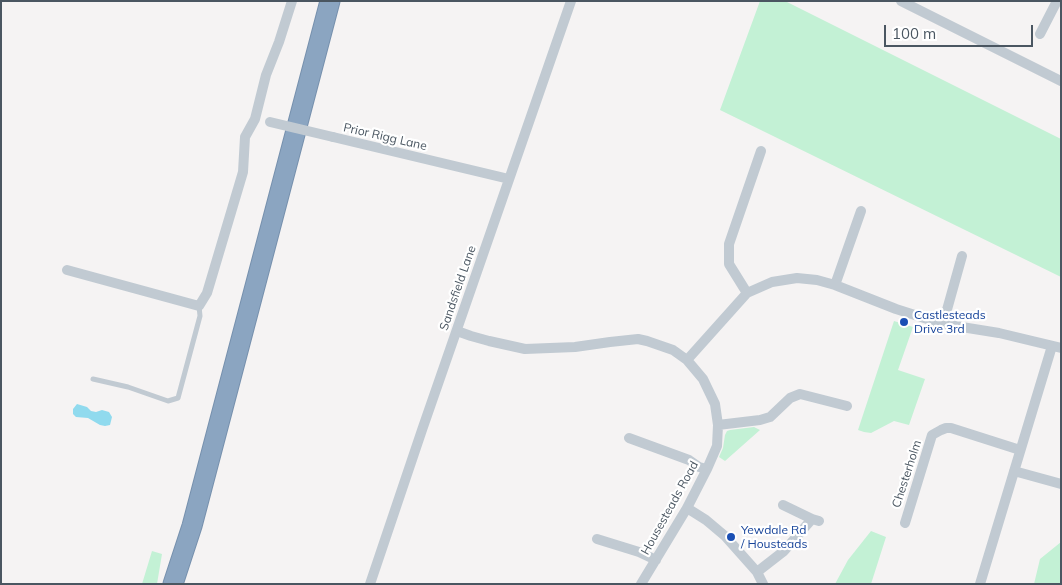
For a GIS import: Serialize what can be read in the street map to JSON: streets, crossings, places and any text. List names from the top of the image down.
{
  "streets": {
    "street": [
      "Prior Rigg Lane",
      "Sandsfield Lane",
      "Chesterholm",
      "Housesteads Road"
    ]
  },
  "crossings": [
    ["Prior Rigg Lane", "Sandsfield Lane"],
    ["Sandsfield Lane", "Housesteads Road"]
  ],
  "places": ["Castlesteads Drive 3rd", "Yewdale Rd / Housteads"],
  "scale_bar": "100 m"
}
